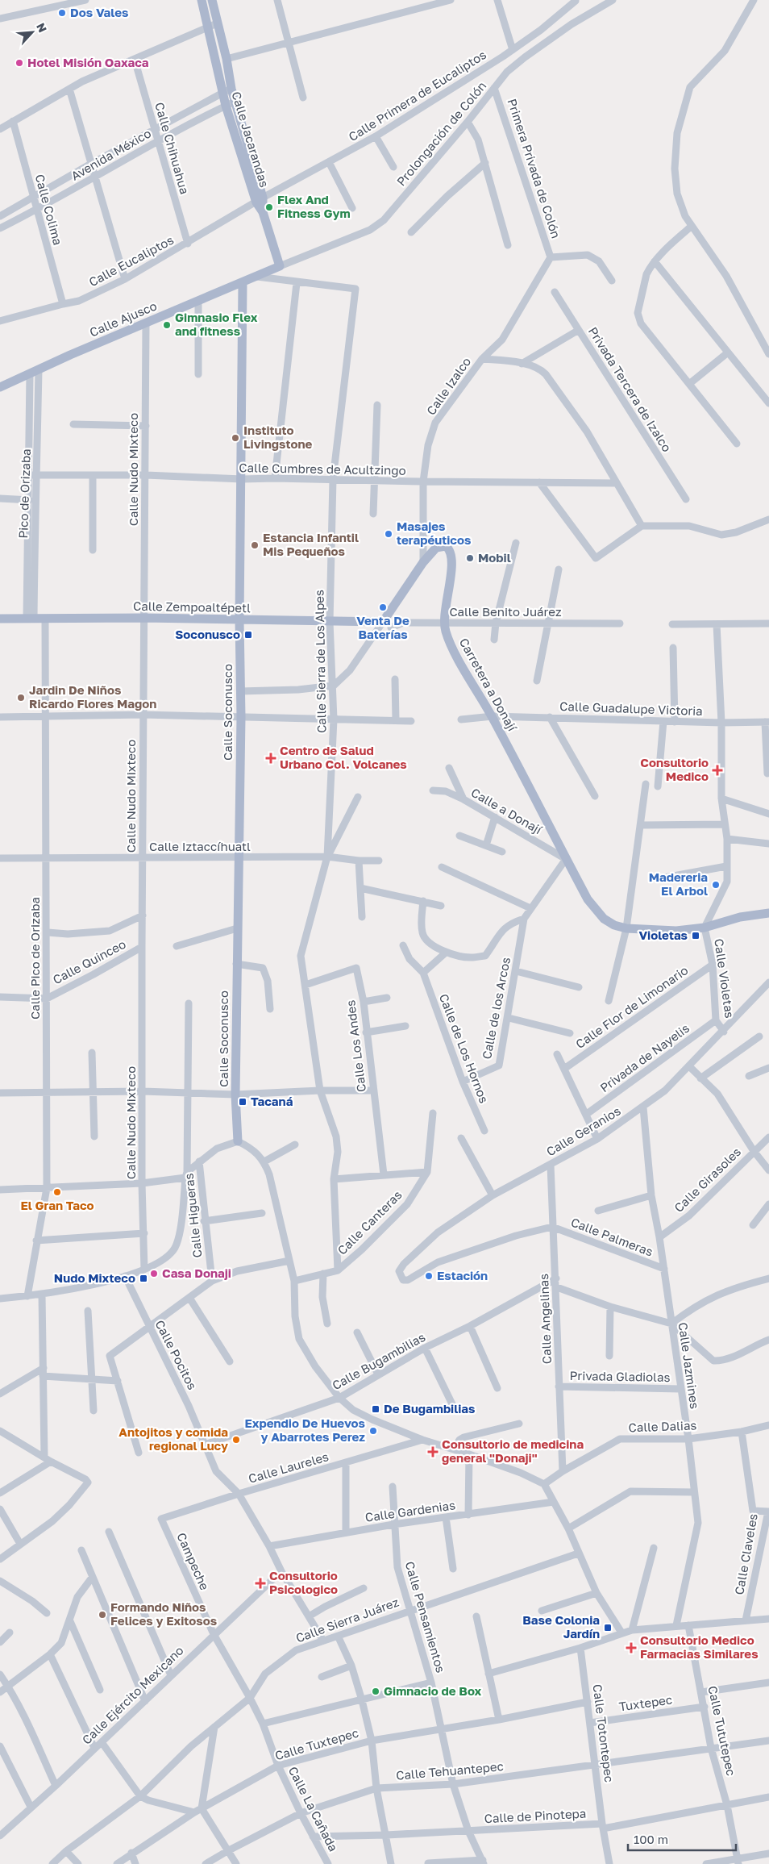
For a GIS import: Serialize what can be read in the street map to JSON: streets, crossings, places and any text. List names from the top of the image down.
{
  "streets": {
    "main road": [
      "Calle Jacarandas",
      "Calle Ajusco",
      "Calle Zempoaltépetl",
      "Carretera a Donají",
      "Calle Soconusco"
    ],
    "street": [
      "Calle Primera de Eucaliptos",
      "Prolongación de Colón",
      "Calle Chihuahua",
      "Avenida México",
      "Primera Privada de Colón",
      "Calle Colima",
      "Calle Eucaliptos",
      "Calle Izalco",
      "Privada Tercera de Izalco",
      "Calle Nudo Mixteco",
      "Calle Cumbres de Acultzingo",
      "Pico de Orizaba",
      "Calle Benito Juárez",
      "Calle Sierra de Los Alpes",
      "Calle Guadalupe Victoria",
      "Calle a Donají",
      "Calle Iztaccíhuatl",
      "Calle Pico de Orizaba",
      "Calle Quinceo",
      "Calle Violetas",
      "Calle Flor de Limonario",
      "Calle de los Arcos",
      "Calle Los Andes",
      "Calle de Los Hornos",
      "Privada de Nayelis",
      "Calle Geranios",
      "Calle Girasoles",
      "Calle Higueras",
      "Calle Canteras",
      "Calle Palmeras",
      "Calle Angelinas",
      "Calle Pocitos",
      "Calle Bugambilias",
      "Calle Jazmines",
      "Privada Gladiolas",
      "Calle Dalias",
      "Calle Laureles",
      "Calle Gardenias",
      "Calle Claveles",
      "Campeche",
      "Calle Pensamientos",
      "Calle Sierra Juárez",
      "Calle Ejército Mexicano",
      "Tuxtepec",
      "Calle Tututepec",
      "Calle Totontepec",
      "Calle Tuxtepec",
      "Calle Tehuantepec",
      "Calle La Cañada",
      "Calle de Pinotepa"
    ]
  },
  "crossings": [
    ["Calle Primera de Eucaliptos", "Calle Jacarandas"],
    ["Calle Primera de Eucaliptos", "Calle Eucaliptos"],
    ["Prolongación de Colón", "Calle Jacarandas"],
    ["Prolongación de Colón", "Primera Privada de Colón"],
    ["Prolongación de Colón", "Calle Ajusco"],
    ["Calle Jacarandas", "Avenida México"],
    ["Calle Jacarandas", "Calle Eucaliptos"],
    ["Calle Jacarandas", "Calle Ajusco"],
    ["Calle Chihuahua", "Avenida México"],
    ["Calle Chihuahua", "Calle Eucaliptos"],
    ["Avenida México", "Calle Colima"],
    ["Calle Colima", "Calle Eucaliptos"],
    ["Calle Ajusco", "Calle Nudo Mixteco"],
    ["Calle Ajusco", "Pico de Orizaba"],
    ["Calle Ajusco", "Calle Soconusco"],
    ["Calle Izalco", "Calle Cumbres de Acultzingo"],
    ["Calle Izalco", "Carretera a Donají"],
    ["Calle Nudo Mixteco", "Calle Cumbres de Acultzingo"],
    ["Calle Nudo Mixteco", "Calle Zempoaltépetl"],
    ["Calle Nudo Mixteco", "Calle Iztaccíhuatl"],
    ["Calle Nudo Mixteco", "Calle Quinceo"],
    ["Calle Cumbres de Acultzingo", "Pico de Orizaba"],
    ["Calle Cumbres de Acultzingo", "Calle Sierra de Los Alpes"],
    ["Calle Cumbres de Acultzingo", "Calle Soconusco"],
    ["Pico de Orizaba", "Calle Zempoaltépetl"],
    ["Calle Zempoaltépetl", "Calle Sierra de Los Alpes"],
    ["Calle Zempoaltépetl", "Carretera a Donají"],
    ["Calle Zempoaltépetl", "Calle Soconusco"],
    ["Calle Zempoaltépetl", "Calle Pico de Orizaba"],
    ["Calle Benito Juárez", "Carretera a Donají"],
    ["Calle Sierra de Los Alpes", "Carretera a Donají"],
    ["Calle Sierra de Los Alpes", "Calle Iztaccíhuatl"],
    ["Calle Sierra de Los Alpes", "Calle Los Andes"],
    ["Calle Sierra de Los Alpes", "Calle Canteras"],
    ["Carretera a Donají", "Calle Guadalupe Victoria"],
    ["Carretera a Donají", "Calle a Donají"],
    ["Carretera a Donají", "Calle Violetas"],
    ["Carretera a Donají", "Calle de los Arcos"],
    ["Calle Soconusco", "Calle Iztaccíhuatl"],
    ["Calle a Donají", "Calle de los Arcos"],
    ["Calle Iztaccíhuatl", "Calle Pico de Orizaba"],
    ["Calle Pico de Orizaba", "Calle Quinceo"],
    ["Calle Violetas", "Calle Flor de Limonario"],
    ["Calle Violetas", "Privada de Nayelis"],
    ["Calle Violetas", "Calle Geranios"],
    ["Calle de los Arcos", "Calle de Los Hornos"],
    ["Calle Geranios", "Calle Palmeras"],
    ["Calle Geranios", "Calle Angelinas"],
    ["Calle Geranios", "Calle Jazmines"],
    ["Calle Girasoles", "Calle Jazmines"],
    ["Calle Palmeras", "Calle Angelinas"],
    ["Calle Palmeras", "Calle Jazmines"],
    ["Calle Angelinas", "Calle Bugambilias"],
    ["Calle Angelinas", "Privada Gladiolas"],
    ["Calle Angelinas", "Calle Dalias"],
    ["Calle Pocitos", "Calle Bugambilias"],
    ["Calle Pocitos", "Calle Laureles"],
    ["Calle Pocitos", "Calle Gardenias"],
    ["Calle Pocitos", "Calle Sierra Juárez"],
    ["Calle Pocitos", "Calle Ejército Mexicano"],
    ["Calle Jazmines", "Privada Gladiolas"],
    ["Calle Jazmines", "Calle Dalias"],
    ["Calle Dalias", "Calle Claveles"],
    ["Calle Laureles", "Campeche"],
    ["Calle Gardenias", "Calle Pensamientos"],
    ["Campeche", "Calle Sierra Juárez"],
    ["Campeche", "Calle Ejército Mexicano"],
    ["Campeche", "Calle La Cañada"],
    ["Calle Pensamientos", "Calle Sierra Juárez"],
    ["Calle Pensamientos", "Calle Tuxtepec"],
    ["Calle Pensamientos", "Calle Tehuantepec"],
    ["Calle Pensamientos", "Calle de Pinotepa"],
    ["Calle Sierra Juárez", "Calle La Cañada"],
    ["Tuxtepec", "Calle Tututepec"],
    ["Tuxtepec", "Calle Totontepec"],
    ["Calle Tututepec", "Calle Tehuantepec"],
    ["Calle Tututepec", "Calle de Pinotepa"],
    ["Calle Totontepec", "Calle Tuxtepec"],
    ["Calle Totontepec", "Calle Tehuantepec"],
    ["Calle Totontepec", "Calle de Pinotepa"],
    ["Calle Tuxtepec", "Calle La Cañada"],
    ["Calle Tehuantepec", "Calle La Cañada"],
    ["Calle La Cañada", "Calle de Pinotepa"]
  ],
  "places": {
    "other": [
      "Dos Vales",
      "Hotel Misión Oaxaca",
      "Flex And Fitness Gym",
      "Gimnasio Flex and fitness",
      "Instituto Livingstone",
      "Masajes terapéuticos",
      "Estancia Infantil Mis Pequeños",
      "Mobil",
      "Venta De Baterías",
      "Jardin De Niños Ricardo Flores Magon",
      "Madereria El Arbol",
      "El Gran Taco",
      "Casa Donaji",
      "Estación",
      "Expendio De Huevos y Abarrotes Perez",
      "Antojitos y comida regional Lucy",
      "Formando Niños Felices y Exitosos",
      "Gimnacio de Box"
    ],
    "transit": [
      "Soconusco",
      "Violetas",
      "Tacaná",
      "Nudo Mixteco",
      "De Bugambilias",
      "Base Colonia Jardín"
    ],
    "health": [
      "Centro de Salud Urbano Col. Volcanes",
      "Consultorio Medico",
      "Consultorio de medicina general \"Donaji\"",
      "Consultorio Psicologico",
      "Consultorio Medico Farmacias Similares"
    ]
  },
  "scale_bar": "100 m",
  "north": "top right"
}
